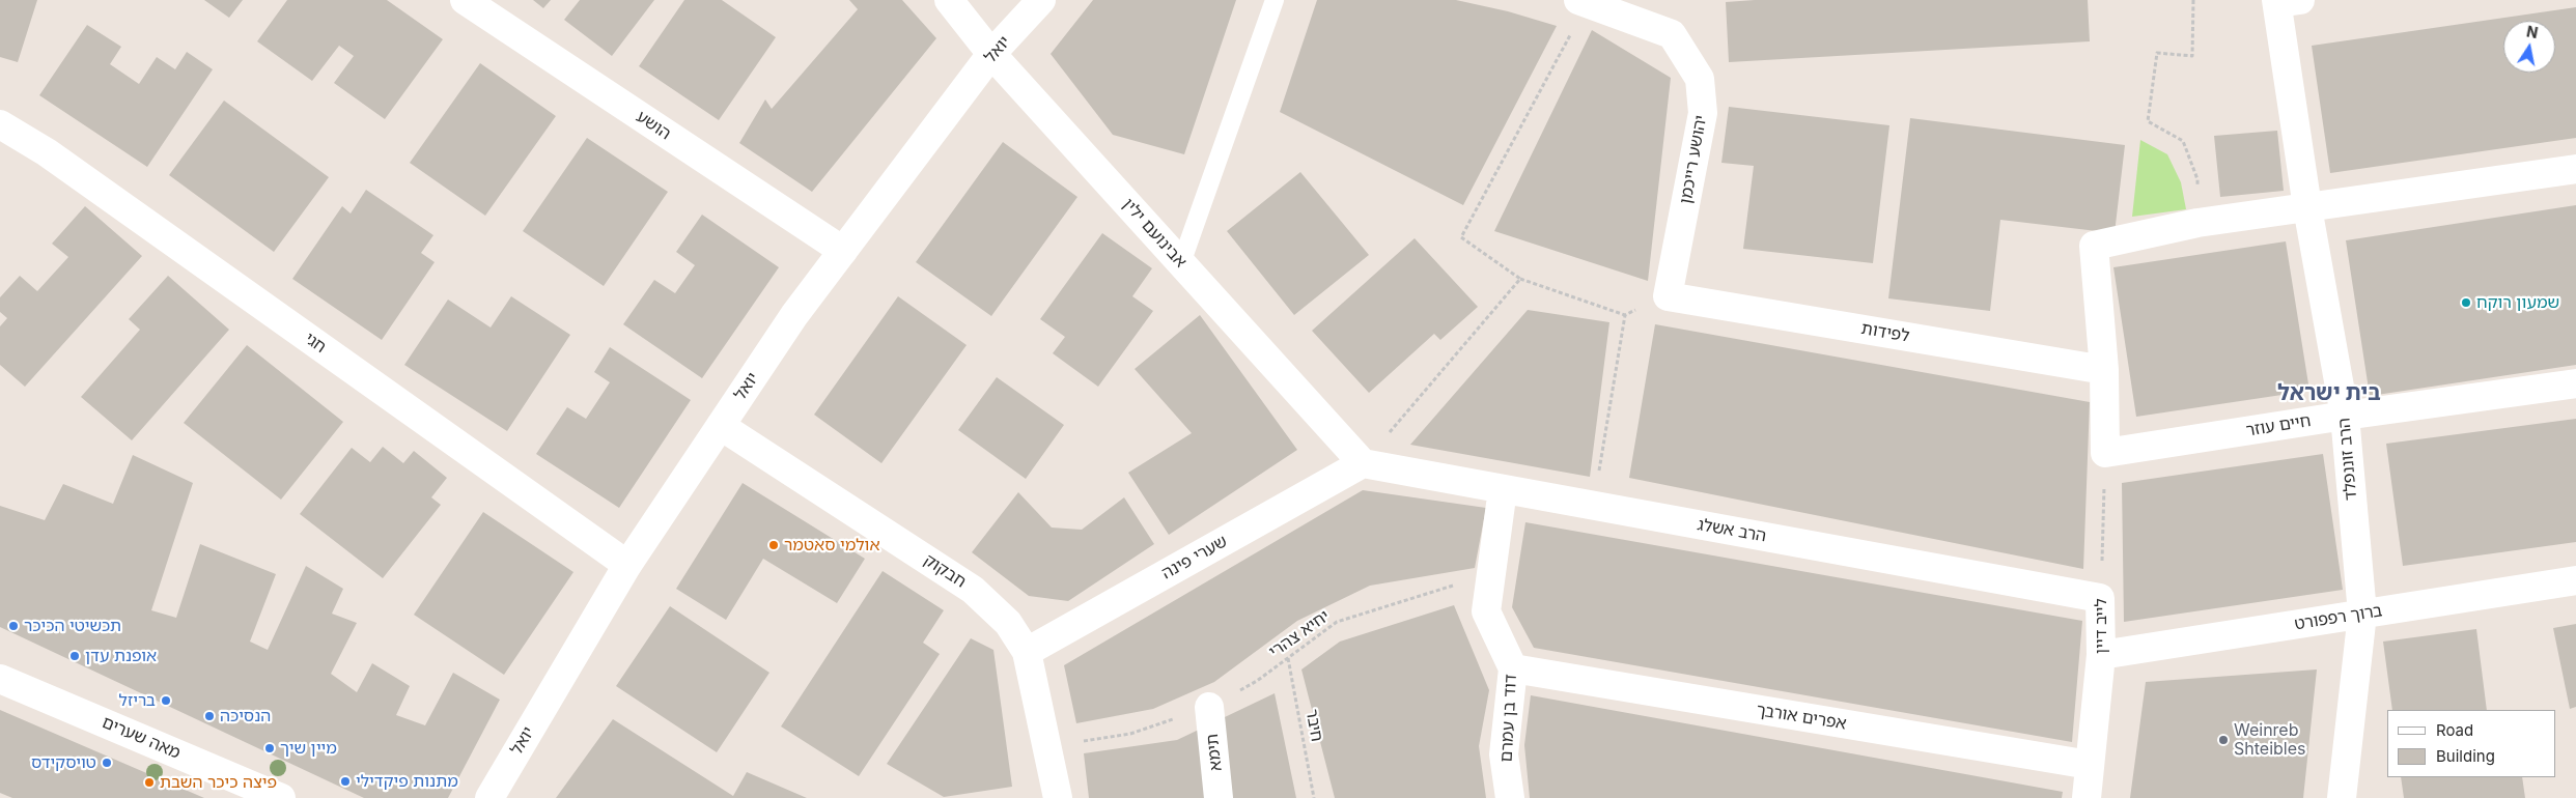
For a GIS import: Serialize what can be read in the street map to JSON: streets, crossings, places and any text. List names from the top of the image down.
{
  "streets": {
    "street": [
      "יואל",
      "הושע",
      "יהושע רייכמן",
      "אבינועם ילין",
      "לפידות",
      "חגי",
      "חיים עוזר",
      "הרב זוננפלד",
      "הרב אשלג",
      "שערי פינה",
      "חבקוק",
      "ברוך רפפורט",
      "לייב דיין",
      "אפרים אורבך",
      "דוד בן עמרם",
      "מאה שערים",
      "תימא"
    ],
    "path": ["יחיא צהרי", "חיבר"]
  },
  "crossings": [
    ["יואל", "הושע"],
    ["יואל", "אבינועם ילין"],
    ["יואל", "חגי"],
    ["יואל", "חבקוק"],
    ["יהושע רייכמן", "לפידות"],
    ["אבינועם ילין", "הרב אשלג"],
    ["אבינועם ילין", "שערי פינה"],
    ["חיים עוזר", "הרב זוננפלד"],
    ["חיים עוזר", "לייב דיין"],
    ["הרב זוננפלד", "ברוך רפפורט"],
    ["הרב אשלג", "שערי פינה"],
    ["הרב אשלג", "לייב דיין"],
    ["הרב אשלג", "דוד בן עמרם"],
    ["שערי פינה", "חבקוק"],
    ["חבקוק", "יחיא צהרי"],
    ["ברוך רפפורט", "לייב דיין"],
    ["לייב דיין", "אפרים אורבך"],
    ["יחיא צהרי", "דוד בן עמרם"],
    ["יחיא צהרי", "חיבר"],
    ["יחיא צהרי", "תימא"],
    ["אפרים אורבך", "דוד בן עמרם"]
  ],
  "districts": ["בית ישראל"],
  "places": [
    "שמעון רוקח",
    "אולמי סאטמר",
    "תכשיטי הכיכר",
    "אופנת עדן",
    "בריזל",
    "הנסיכה",
    "Weinreb Shteibles",
    "מיין שיך",
    "טויסקידס",
    "מתנות פיקדילי",
    "פיצה כיכר השבת"
  ],
  "legend": ["Road", "Building"],
  "north": "top"
}
